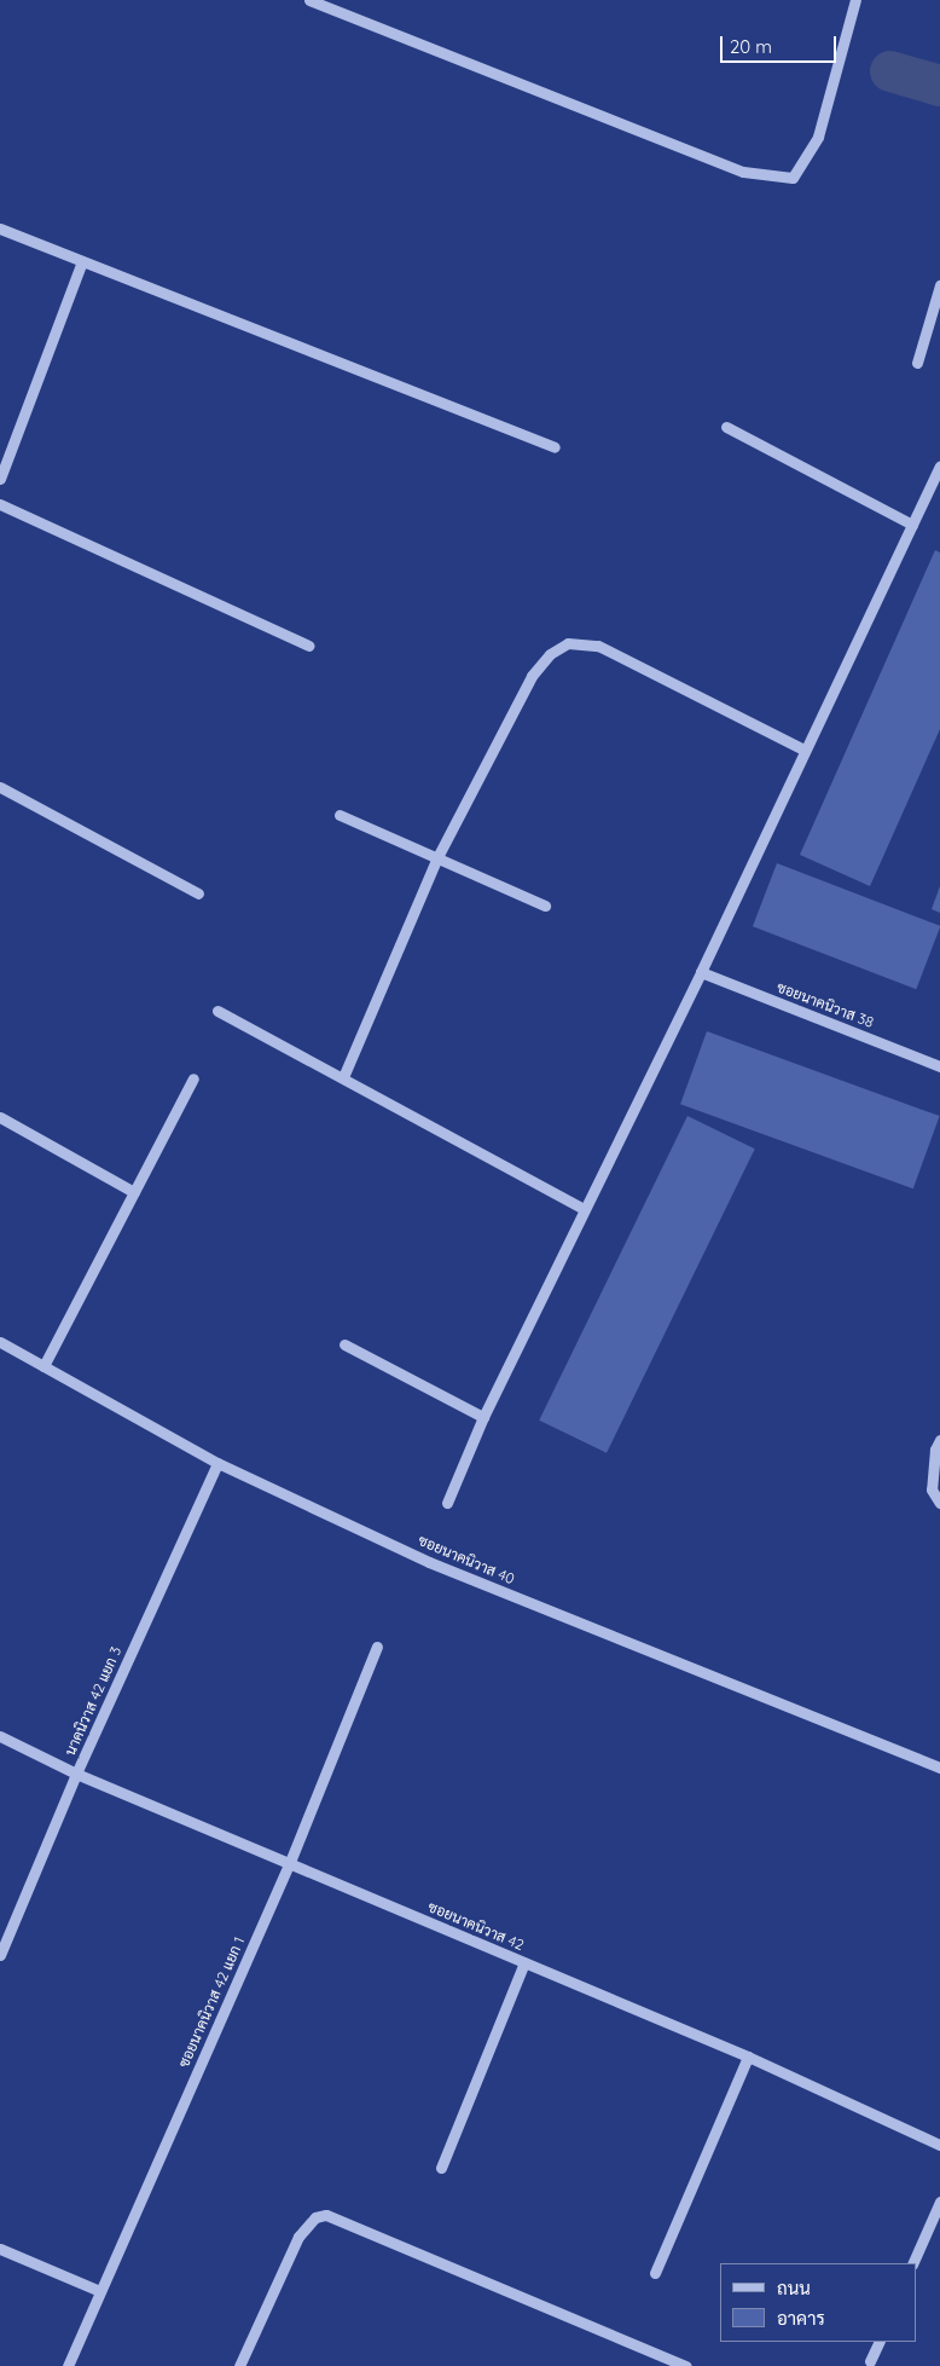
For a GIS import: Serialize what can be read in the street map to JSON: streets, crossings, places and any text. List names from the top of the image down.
{
  "streets": {
    "street": [
      "ซอยนาคนิวาส 38",
      "ซอยนาคนิวาส 40",
      "นาคนิวาส 42 แยก 3",
      "ซอยนาคนิวาส 42",
      "ซอยนาคนิวาส 42 แยก 1"
    ]
  },
  "crossings": [
    ["ซอยนาคนิวาส 40", "นาคนิวาส 42 แยก 3"],
    ["นาคนิวาส 42 แยก 3", "ซอยนาคนิวาส 42"],
    ["ซอยนาคนิวาส 42", "ซอยนาคนิวาส 42 แยก 1"]
  ],
  "legend": ["ถนน", "อาคาร"],
  "scale_bar": "20 m"
}
